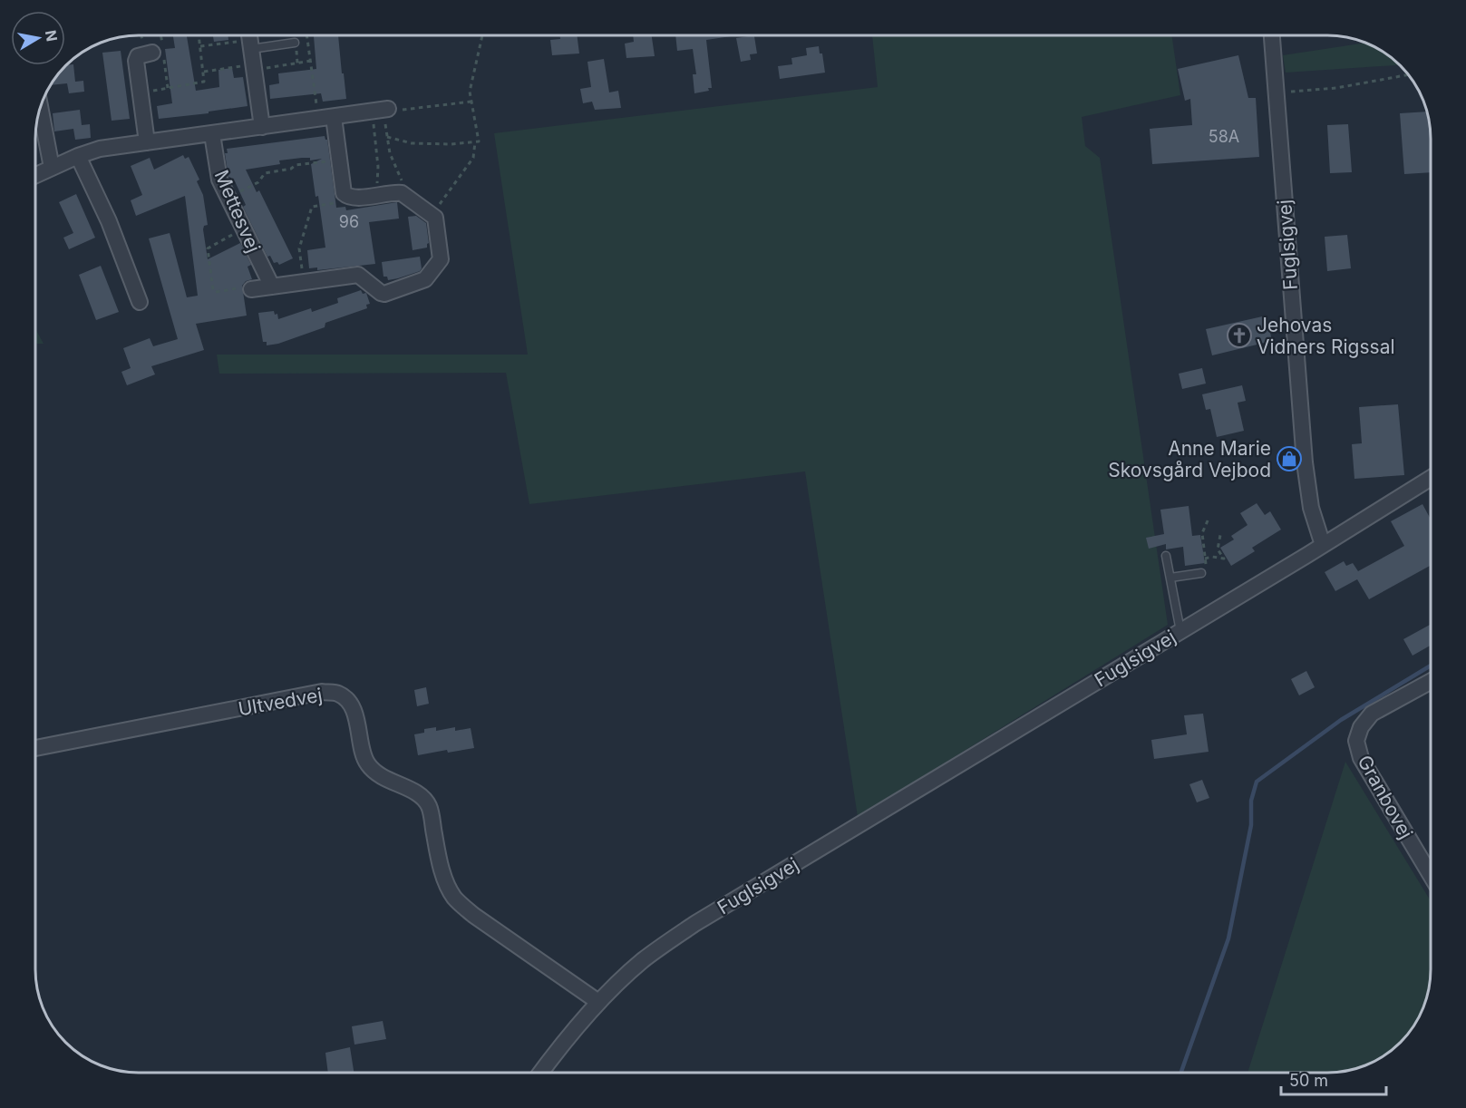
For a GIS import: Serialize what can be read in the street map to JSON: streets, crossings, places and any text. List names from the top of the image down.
{
  "streets": {
    "street": [
      "Mettesvej",
      "Fuglsigvej",
      "Ultvedvej",
      "Granbovej"
    ]
  },
  "crossings": [
    ["Fuglsigvej", "Ultvedvej"]
  ],
  "places": {
    "church": ["Jehovas Vidners Rigssal"],
    "shop": ["Anne Marie Skovsgård Vejbod"]
  },
  "house_numbers": ["58A", "96"],
  "scale_bar": "50 m",
  "north": "right"
}
